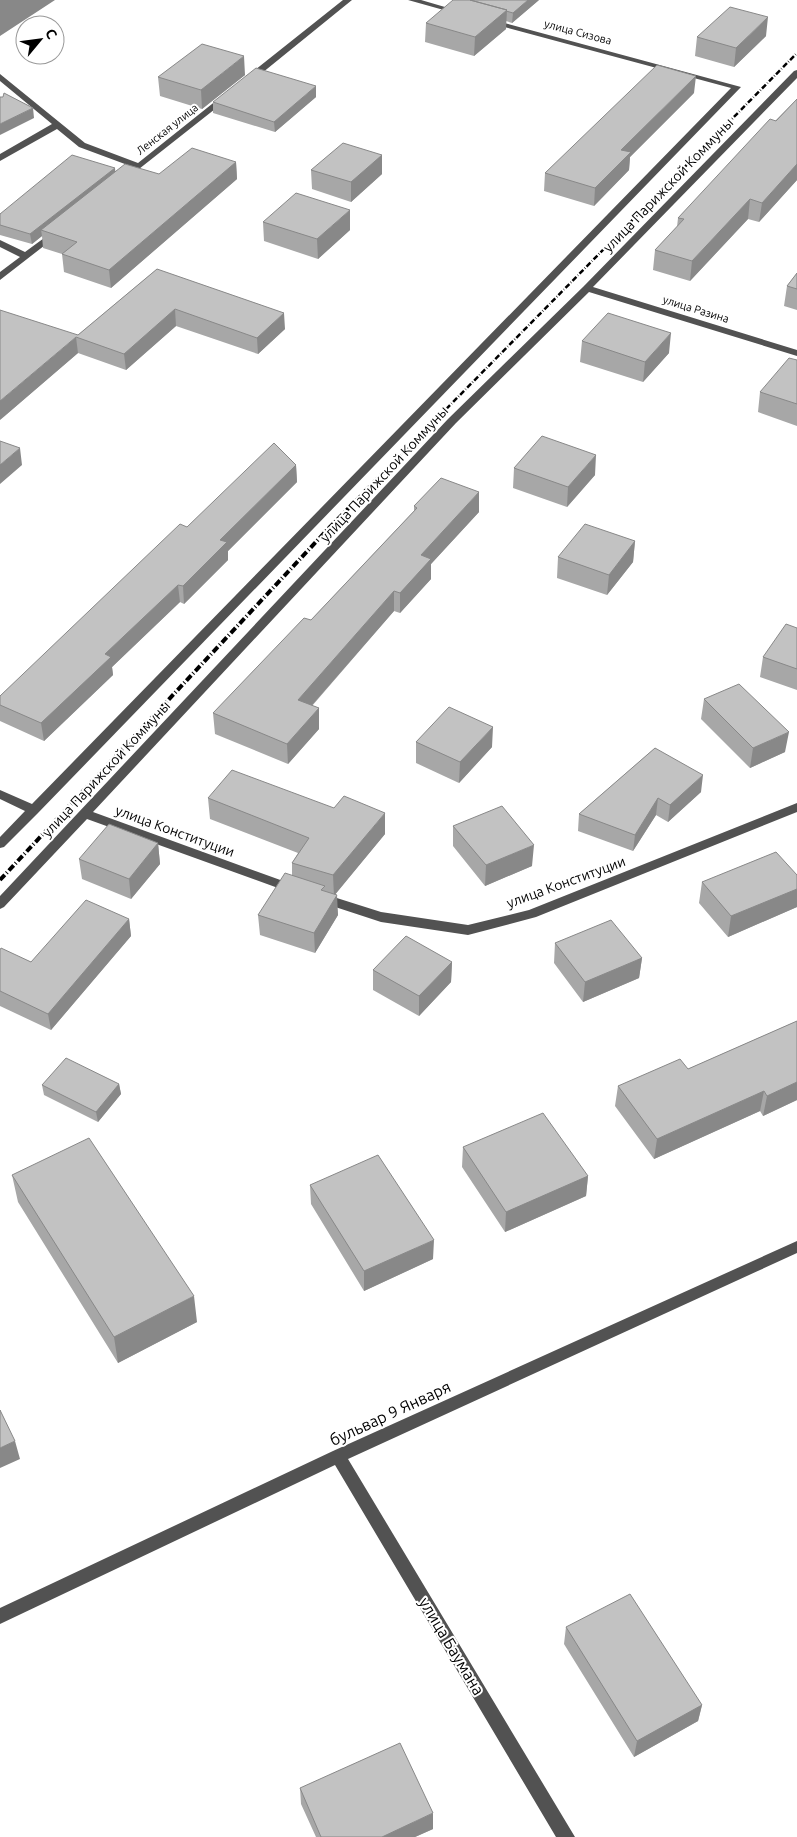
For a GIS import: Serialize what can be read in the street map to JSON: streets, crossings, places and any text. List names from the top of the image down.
{
  "streets": {
    "street": [
      "улица Сизова",
      "Ленская улица",
      "улица Парижской Коммуны",
      "улица Разина",
      "улица Конституции",
      "бульвар 9 Января",
      "улица Баумана"
    ]
  },
  "crossings": [
    ["улица Сизова", "улица Парижской Коммуны"],
    ["улица Парижской Коммуны", "улица Разина"],
    ["улица Парижской Коммуны", "улица Конституции"],
    ["бульвар 9 Января", "улица Баумана"]
  ],
  "north": "top right"
}
